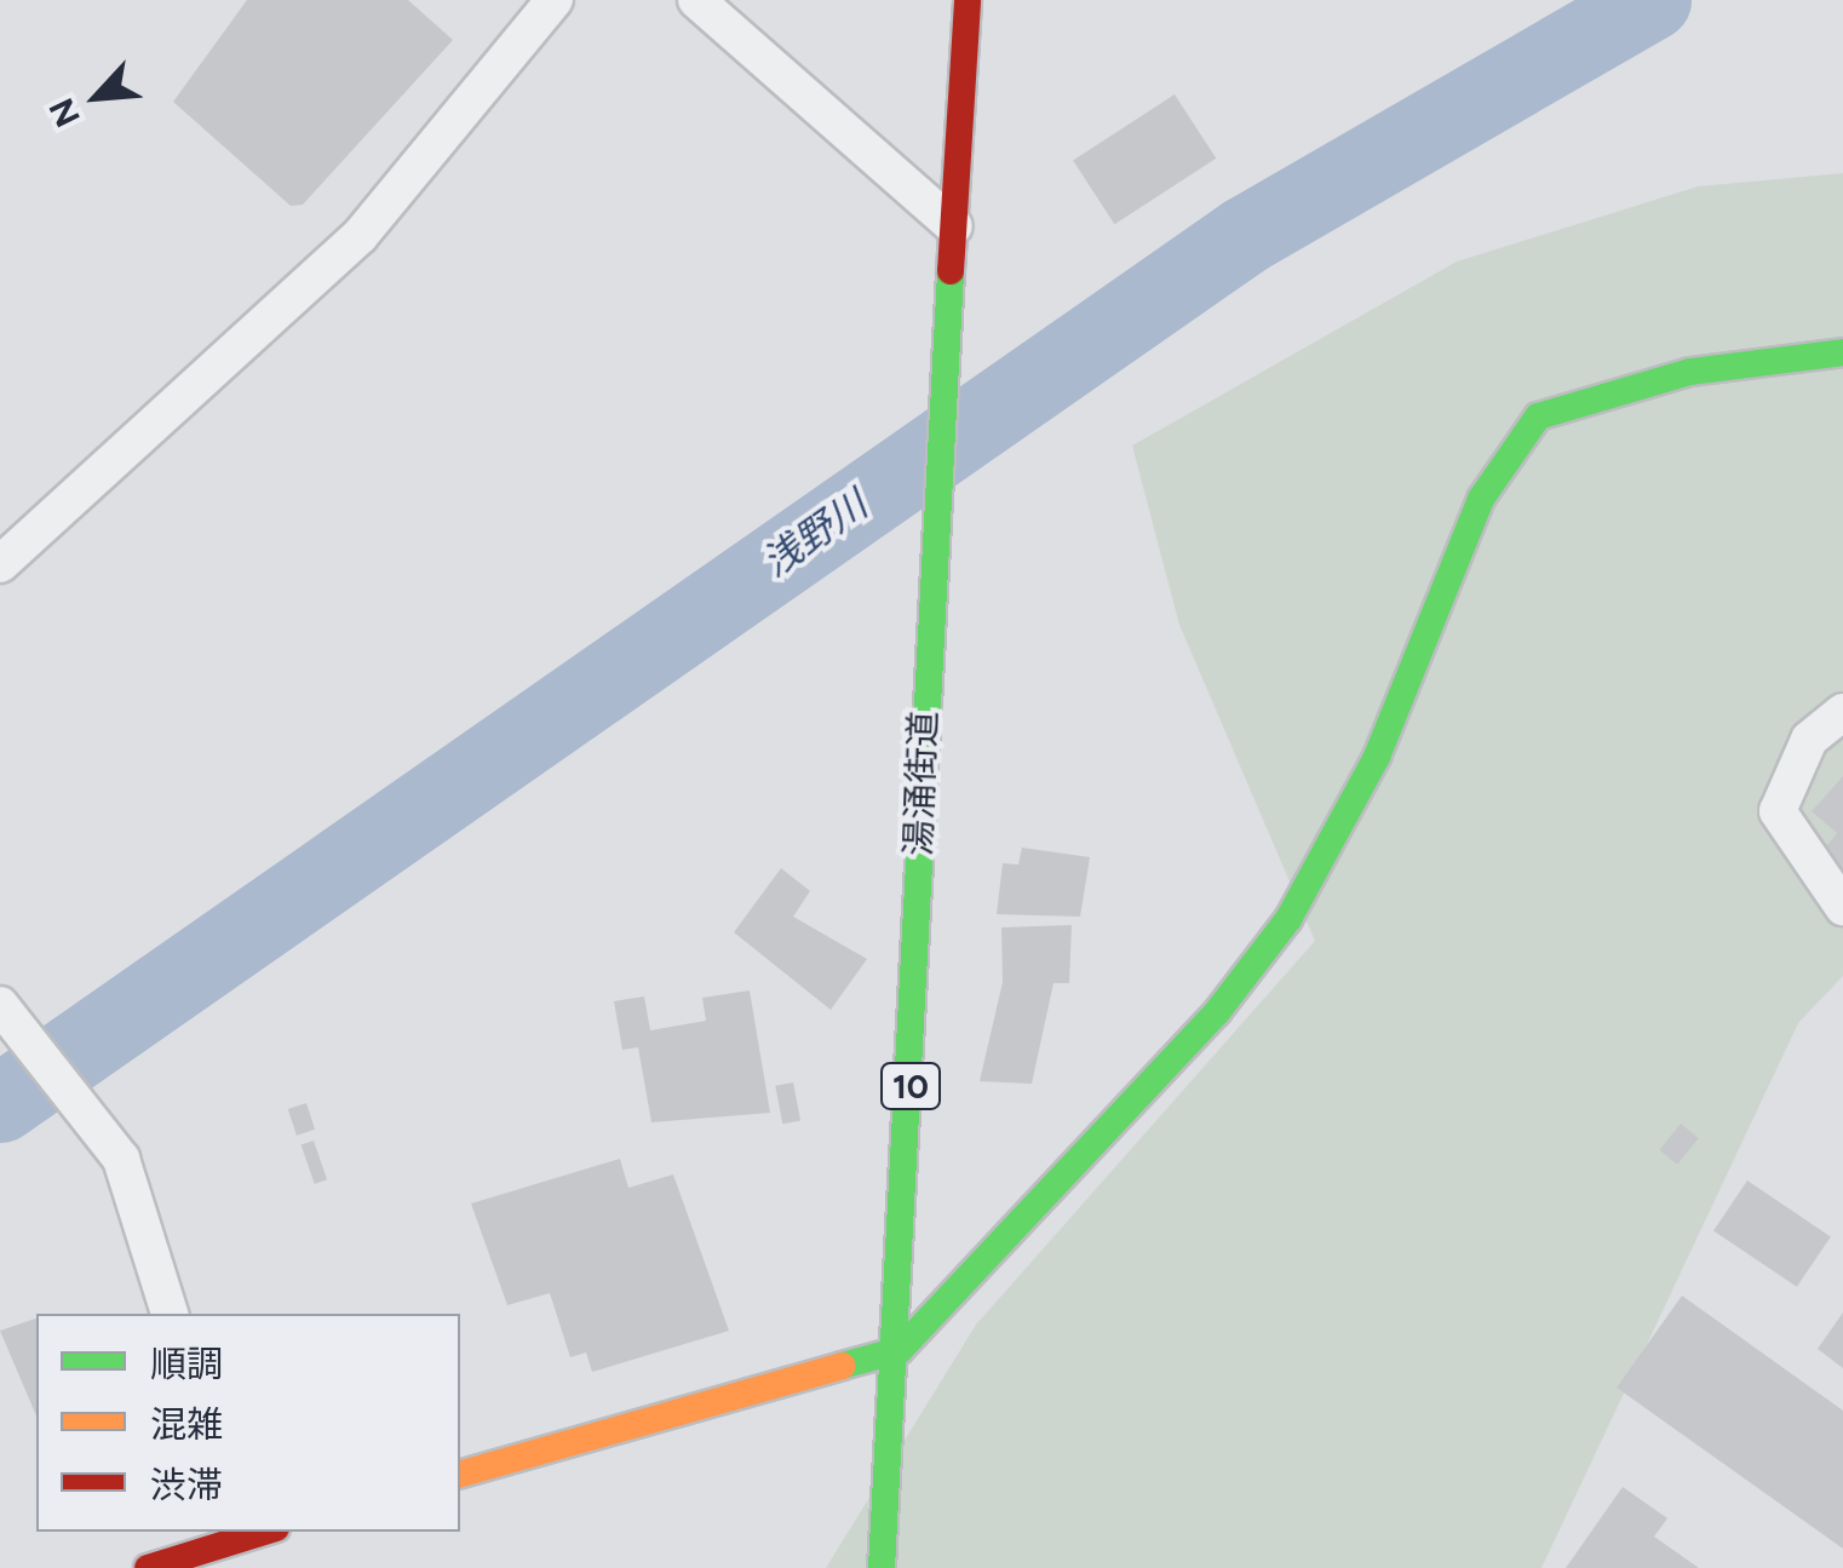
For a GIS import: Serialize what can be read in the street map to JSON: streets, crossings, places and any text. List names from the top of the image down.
{
  "streets": {
    "street": ["湯涌街道", "10"]
  },
  "water": ["浅野川"],
  "legend": ["順調", "混雑", "渋滞"],
  "north": "bottom left"
}
